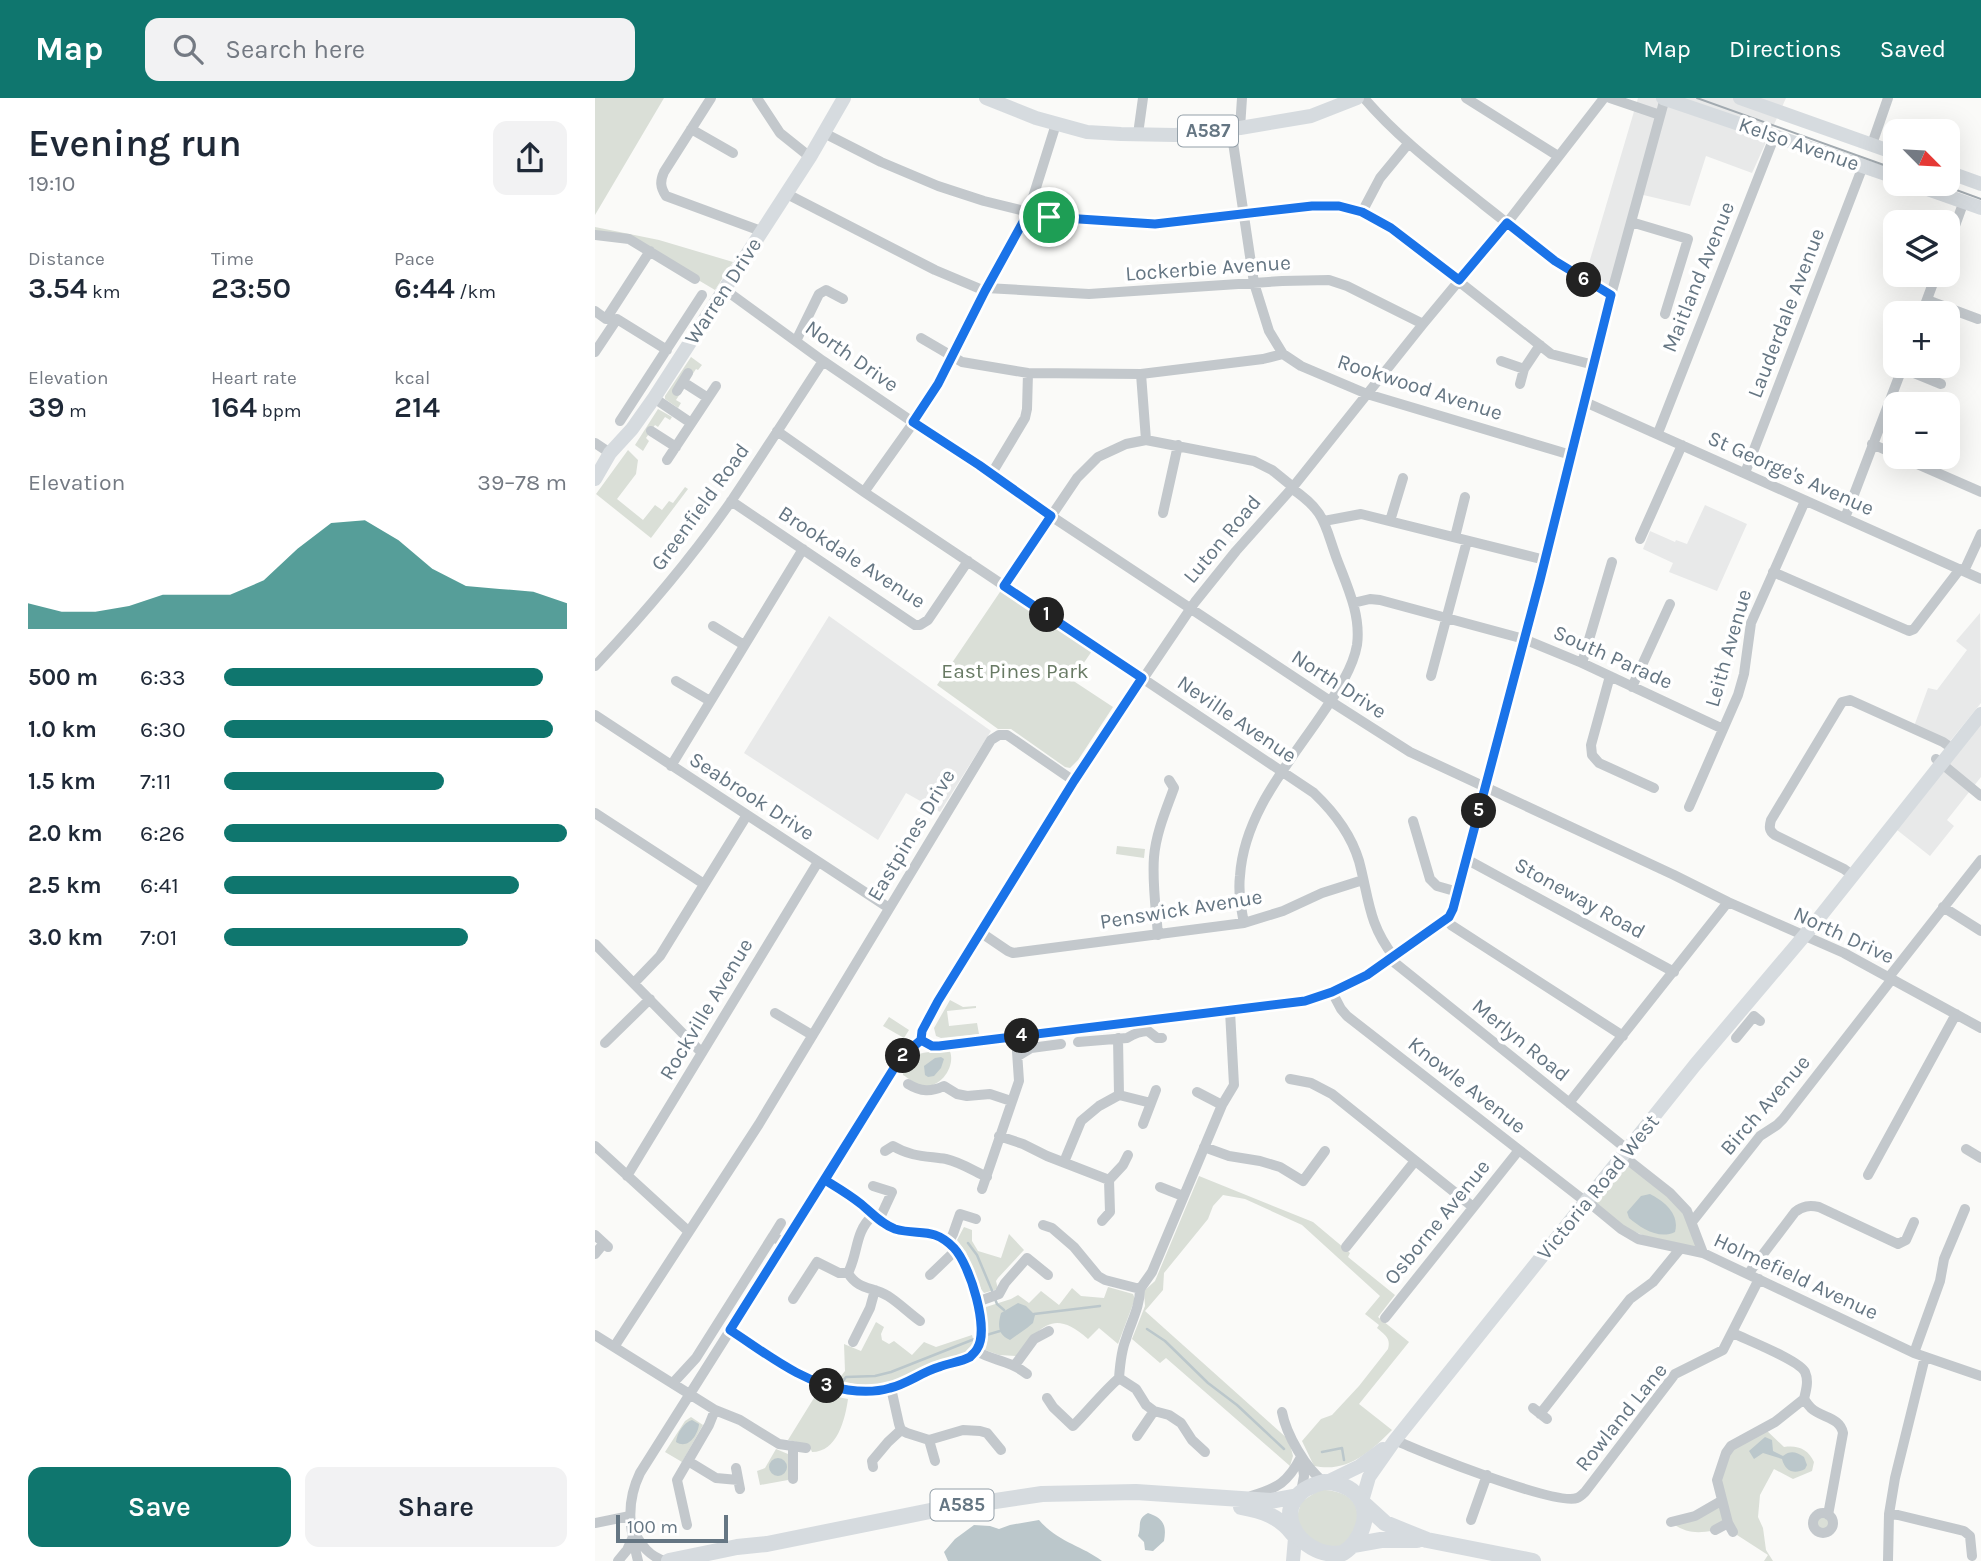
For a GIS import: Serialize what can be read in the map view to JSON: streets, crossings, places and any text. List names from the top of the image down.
{
  "streets": {
    "highway": ["A585"],
    "main road": [
      "A587",
      "Kelso Avenue",
      "Warren Drive",
      "Victoria Road West"
    ],
    "street": [
      "Lockerbie Avenue",
      "Maitland Avenue",
      "Lauderdale Avenue",
      "North Drive",
      "Rookwood Avenue",
      "St George's Avenue",
      "Greenfield Road",
      "Luton Road",
      "Brookdale Avenue",
      "Leith Avenue",
      "South Parade",
      "Neville Avenue",
      "Seabrook Drive",
      "Eastpines Drive",
      "Stoneway Road",
      "Penswick Avenue",
      "Rockville Avenue",
      "Merlyn Road",
      "Knowle Avenue",
      "Birch Avenue",
      "Osborne Avenue",
      "Holmefield Avenue",
      "Rowland Lane"
    ]
  },
  "crossings": [
    ["Kelso Avenue", "Maitland Avenue"],
    ["Kelso Avenue", "Lauderdale Avenue"],
    ["Lockerbie Avenue", "Warren Drive"],
    ["Lockerbie Avenue", "Luton Road"],
    ["Maitland Avenue", "St George's Avenue"],
    ["Warren Drive", "North Drive"],
    ["Lauderdale Avenue", "St George's Avenue"],
    ["North Drive", "Greenfield Road"],
    ["North Drive", "Luton Road"],
    ["North Drive", "Birch Avenue"],
    ["North Drive", "Victoria Road West"],
    ["Rookwood Avenue", "Luton Road"],
    ["St George's Avenue", "Leith Avenue"],
    ["Greenfield Road", "Brookdale Avenue"],
    ["Greenfield Road", "Neville Avenue"],
    ["Luton Road", "Neville Avenue"],
    ["Luton Road", "Eastpines Drive"],
    ["Luton Road", "Penswick Avenue"],
    ["Brookdale Avenue", "Neville Avenue"],
    ["Leith Avenue", "South Parade"],
    ["Neville Avenue", "Penswick Avenue"],
    ["Neville Avenue", "Merlyn Road"],
    ["Seabrook Drive", "Eastpines Drive"],
    ["Seabrook Drive", "Rockville Avenue"],
    ["Merlyn Road", "Birch Avenue"],
    ["Merlyn Road", "Victoria Road West"],
    ["Merlyn Road", "Holmefield Avenue"],
    ["Knowle Avenue", "Victoria Road West"],
    ["Knowle Avenue", "Osborne Avenue"],
    ["Knowle Avenue", "Holmefield Avenue"],
    ["Victoria Road West", "Holmefield Avenue"],
    ["Victoria Road West", "Rowland Lane"],
    ["Victoria Road West", "A585"],
    ["Holmefield Avenue", "Rowland Lane"]
  ],
  "parks": ["East Pines Park"],
  "scale_bar": "100 m",
  "north": "bottom right",
  "page": {
    "header": "Map",
    "search": "Search here",
    "nav": ["Map", "Directions", "Saved"],
    "heading": ["Evening run", "19:10"],
    "map_buttons": ["+", "−"],
    "stats": [
      ["Distance", "3.54 km"],
      ["Time", "23:50"],
      ["Pace", "6:44 /km"],
      ["Elevation", "39 m"],
      ["Heart rate", "164 bpm"],
      ["kcal", "214"]
    ],
    "pins": [
      "6",
      "1",
      "5",
      "4",
      "2",
      "3"
    ],
    "chart": ["Elevation", "39–78 m"],
    "list": [
      {
        "name": "500 m",
        "note": "6:33"
      },
      {
        "name": "1.0 km",
        "note": "6:30"
      },
      {
        "name": "1.5 km",
        "note": "7:11"
      },
      {
        "name": "2.0 km",
        "note": "6:26"
      },
      {
        "name": "2.5 km",
        "note": "6:41"
      },
      {
        "name": "3.0 km",
        "note": "7:01"
      }
    ],
    "buttons": ["Save", "Share"],
    "scale": "100 m"
  }
}
